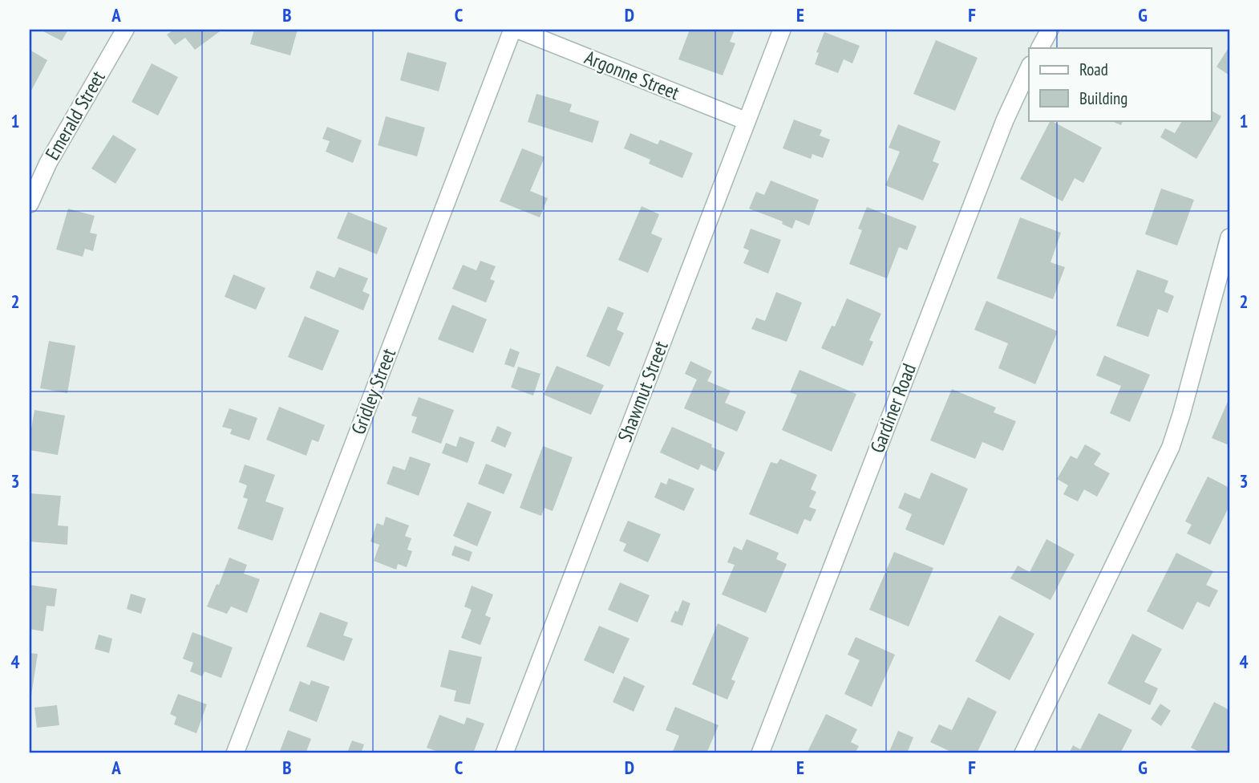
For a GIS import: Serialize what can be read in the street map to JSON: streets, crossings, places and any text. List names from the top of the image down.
{
  "streets": {
    "street": [
      "Argonne Street",
      "Emerald Street",
      "Gridley Street",
      "Shawmut Street",
      "Gardiner Road"
    ]
  },
  "crossings": [
    ["Argonne Street", "Shawmut Street"]
  ],
  "legend": ["Road", "Building"],
  "grid": {
    "columns": [
      "A",
      "B",
      "C",
      "D",
      "E",
      "F",
      "G"
    ],
    "rows": [
      "1",
      "2",
      "3",
      "4"
    ]
  }
}
